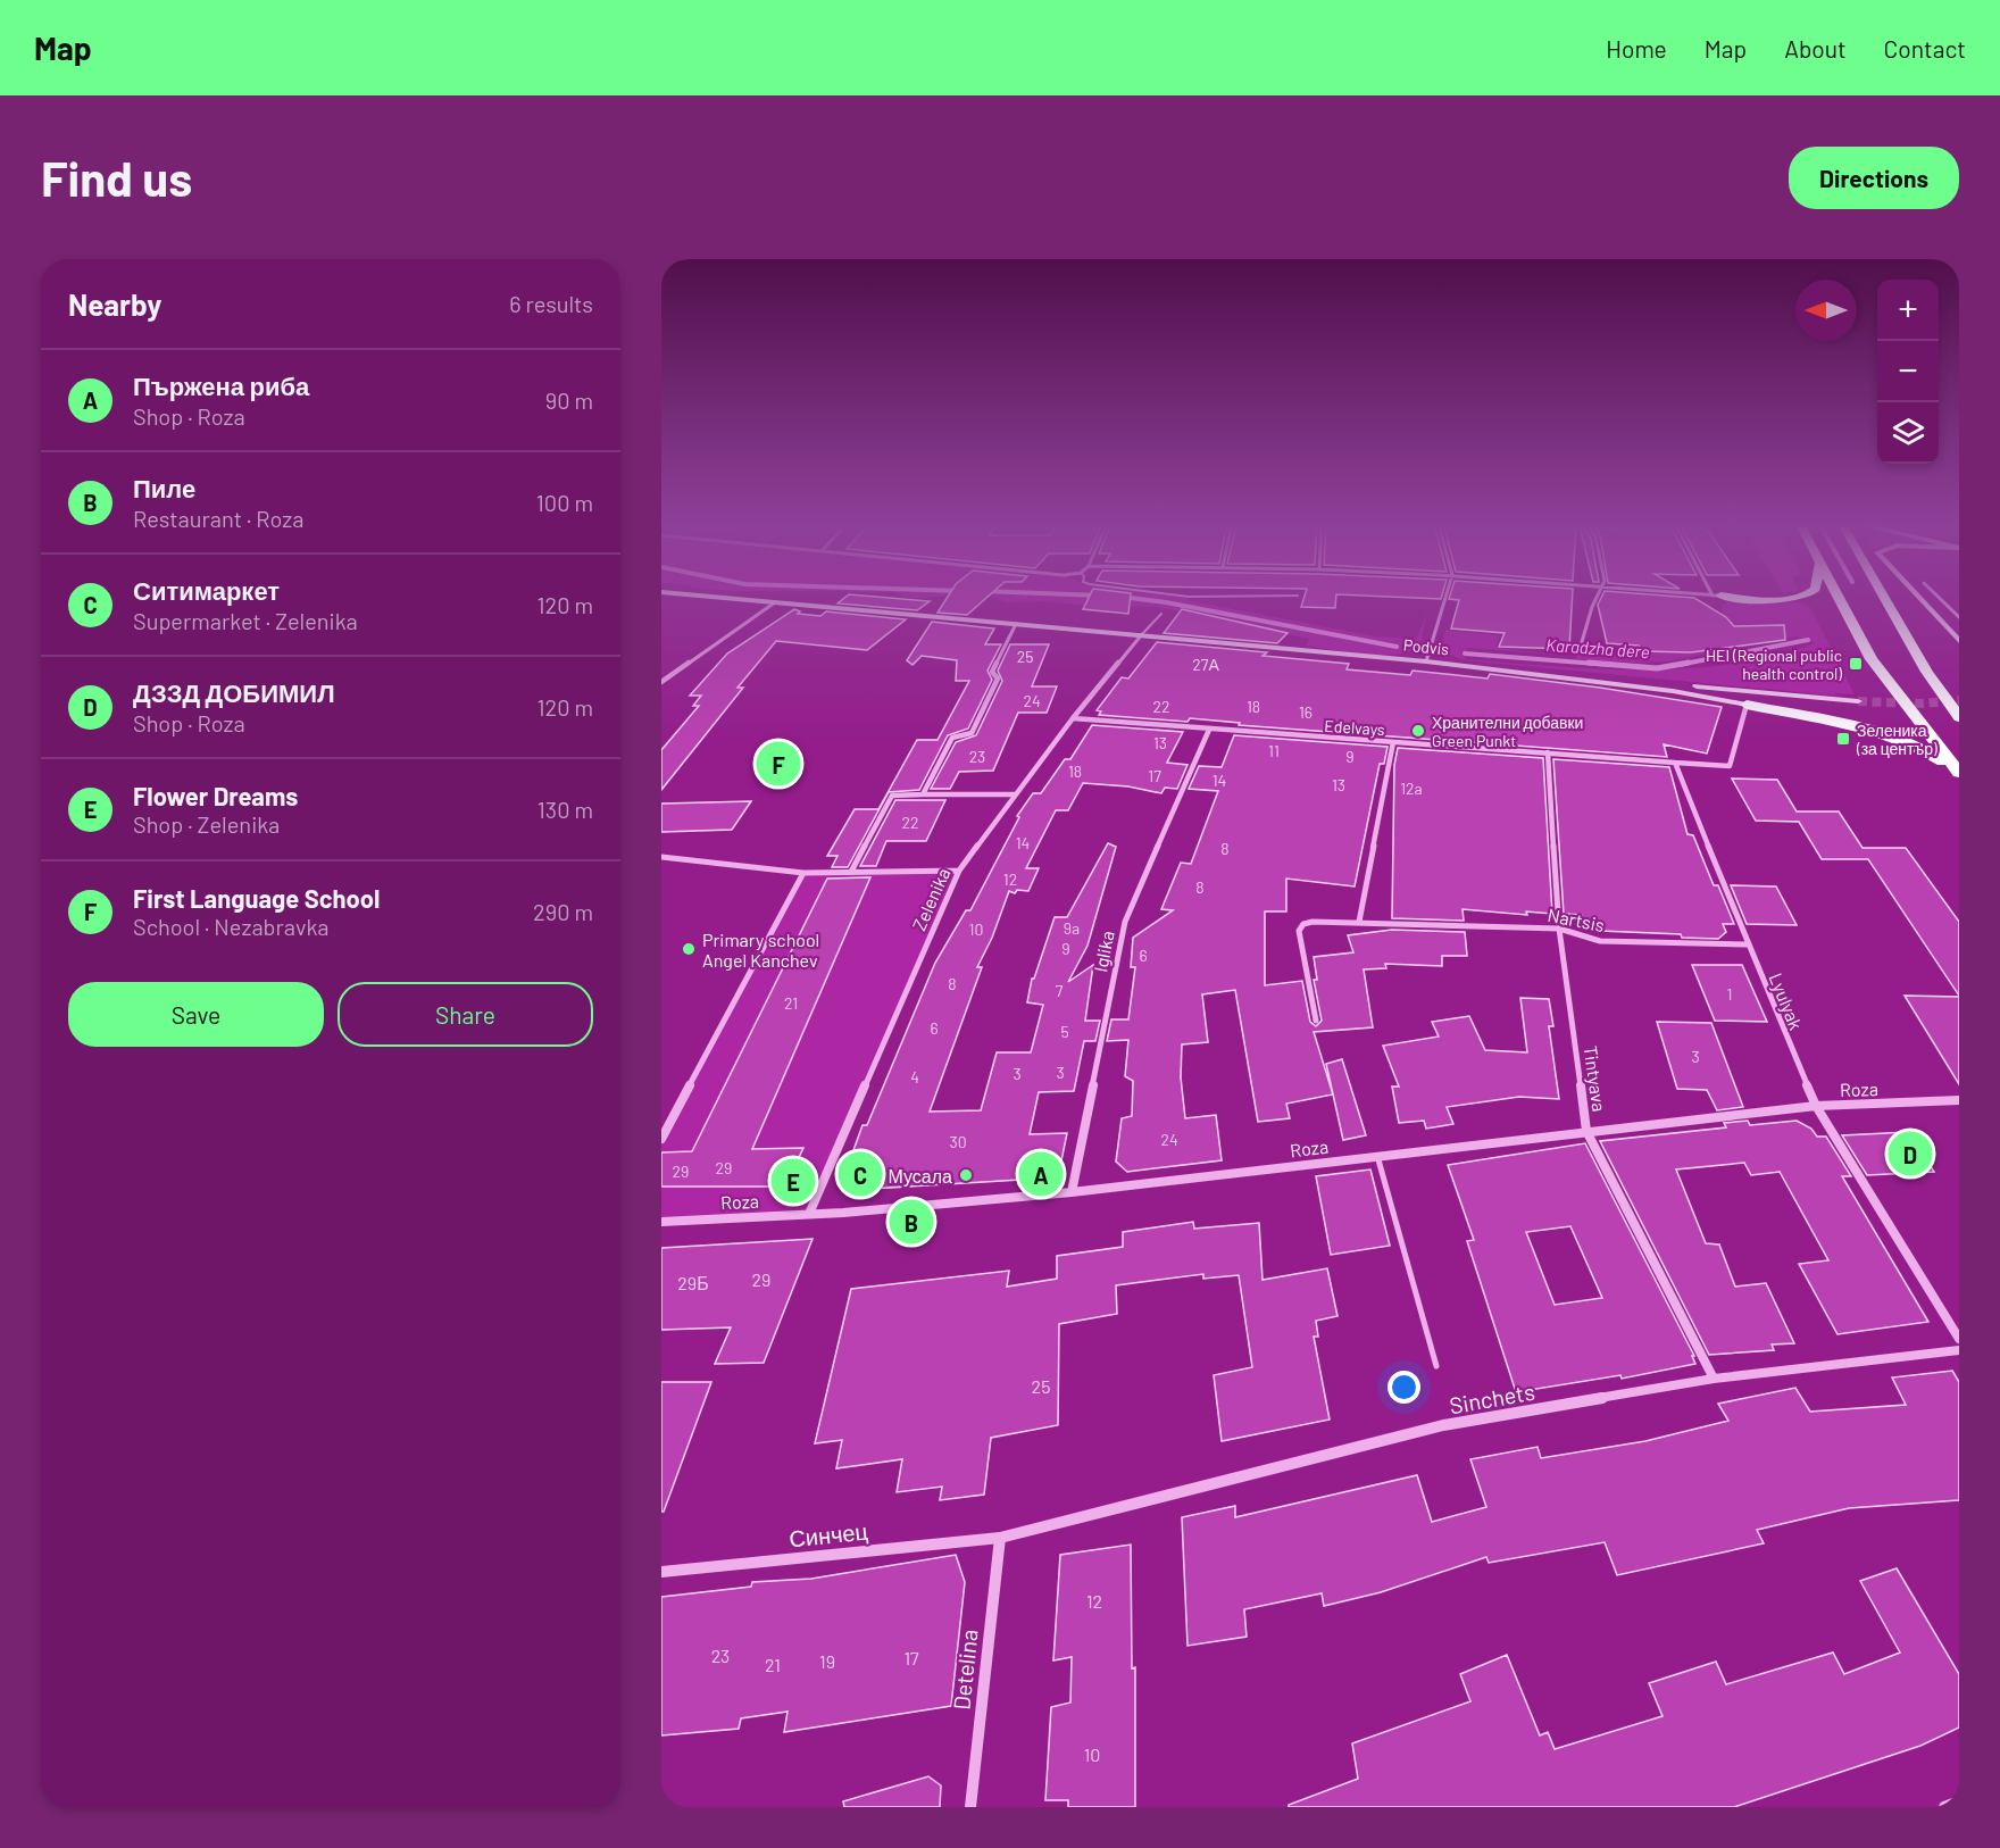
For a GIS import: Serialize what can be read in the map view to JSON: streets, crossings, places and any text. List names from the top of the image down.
{
  "streets": {
    "street": [
      "Podvis",
      "Edelvays",
      "Zelenika",
      "Nartsis",
      "Iglika",
      "Lyulyak",
      "Tintyava",
      "Roza",
      "Sinchets",
      "Синчец",
      "Detelina"
    ]
  },
  "crossings": [
    ["Podvis", "Zelenika"],
    ["Edelvays", "Zelenika"],
    ["Edelvays", "Iglika"],
    ["Edelvays", "Lyulyak"],
    ["Edelvays", "Tintyava"],
    ["Zelenika", "Roza"],
    ["Nartsis", "Lyulyak"],
    ["Nartsis", "Tintyava"],
    ["Iglika", "Roza"],
    ["Lyulyak", "Roza"],
    ["Tintyava", "Roza"],
    ["Tintyava", "Sinchets"],
    ["Sinchets", "Синчец"],
    ["Sinchets", "Detelina"],
    ["Синчец", "Detelina"]
  ],
  "water": ["Karadzha dere"],
  "places": {
    "transit": ["HEI (Regional public health control)", "Зеленика (за център)"],
    "other": ["Хранителни добавки Green Punkt", "Primary school Angel Kanchev", "Мусала"]
  },
  "house_numbers": [
    "25",
    "27А",
    "24",
    "22",
    "18",
    "16",
    "13",
    "11",
    "23",
    "9",
    "18",
    "17",
    "14",
    "13",
    "12a",
    "22",
    "14",
    "8",
    "12",
    "8",
    "9a",
    "10",
    "9",
    "6",
    "8",
    "7",
    "1",
    "21",
    "6",
    "5",
    "3",
    "3",
    "3",
    "4",
    "24",
    "30",
    "29",
    "29",
    "29",
    "29Б",
    "25",
    "12",
    "23",
    "17",
    "19",
    "21",
    "10"
  ],
  "north": "left",
  "page": {
    "header": "Map",
    "nav": [
      "Home",
      "Map",
      "About",
      "Contact"
    ],
    "buttons": [
      "Directions",
      ["Save", "Share"]
    ],
    "title": "Find us",
    "heading": ["Nearby", "6 results"],
    "map_buttons": ["+", "−"],
    "list": [
      {
        "mark": "A",
        "name": "Пържена риба",
        "note": "Shop · Roza",
        "value": "90 m"
      },
      {
        "mark": "B",
        "name": "Пиле",
        "note": "Restaurant · Roza",
        "value": "100 m"
      },
      {
        "mark": "C",
        "name": "Ситимаркет",
        "note": "Supermarket · Zelenika",
        "value": "120 m"
      },
      {
        "mark": "D",
        "name": "ДЗЗД ДОБИМИЛ",
        "note": "Shop · Roza",
        "value": "120 m"
      },
      {
        "mark": "E",
        "name": "Flower Dreams",
        "note": "Shop · Zelenika",
        "value": "130 m"
      },
      {
        "mark": "F",
        "name": "First Language School",
        "note": "School · Nezabravka",
        "value": "290 m"
      }
    ],
    "pins": [
      "F",
      "D",
      "A",
      "C",
      "E",
      "B"
    ]
  }
}
